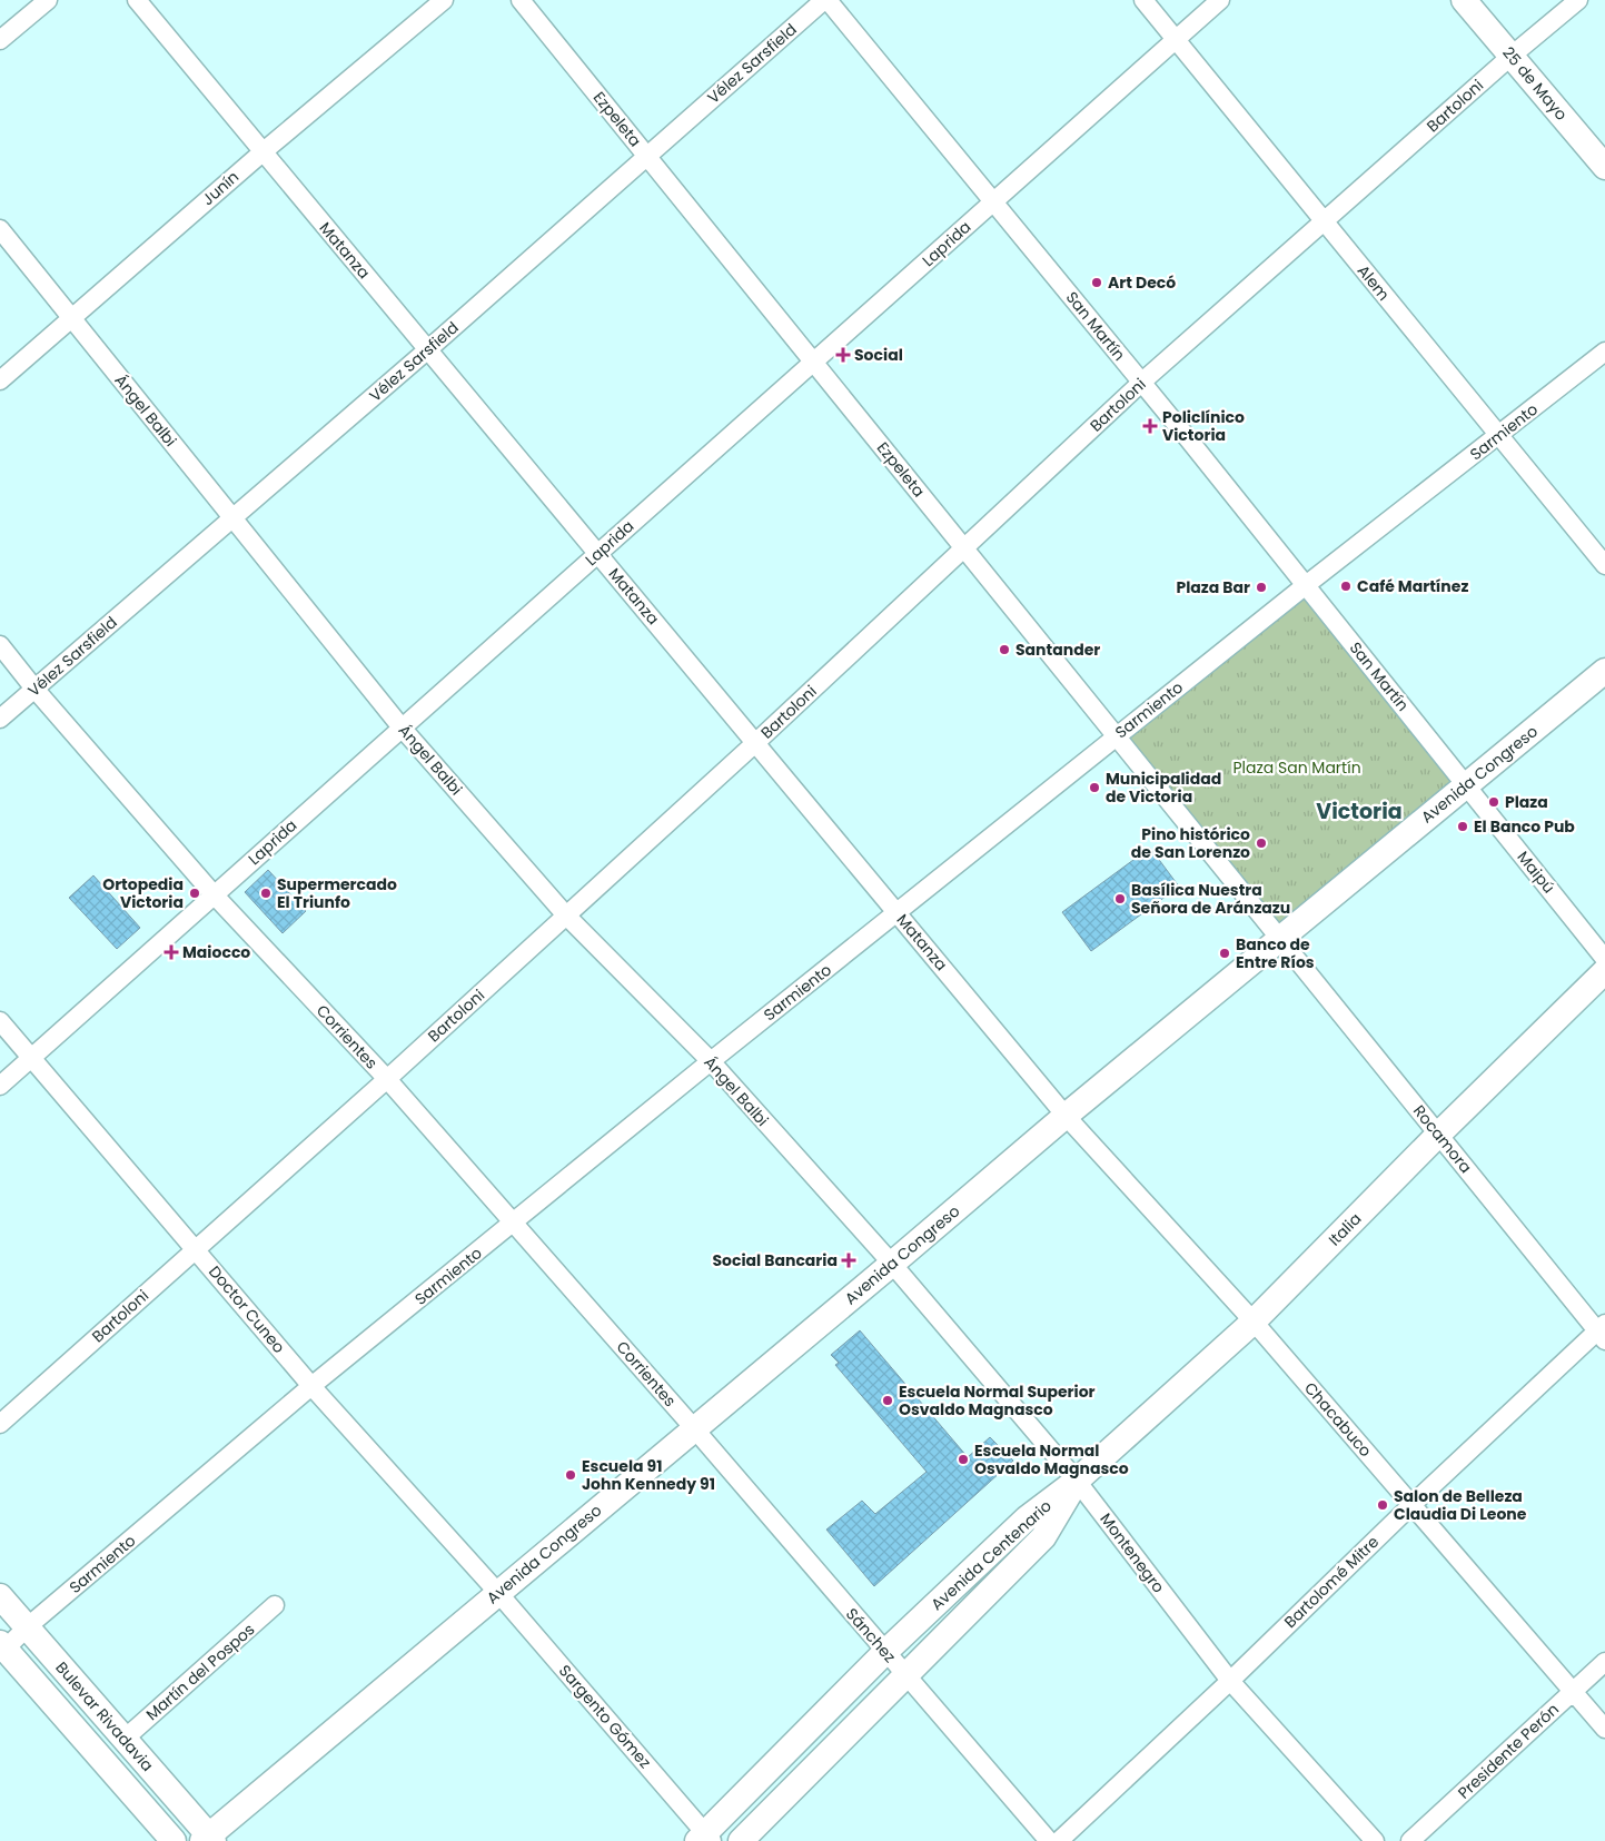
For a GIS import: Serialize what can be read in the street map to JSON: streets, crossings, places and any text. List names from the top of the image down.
{
  "streets": {
    "street": [
      "Vélez Sarsfield",
      "25 de Mayo",
      "Bartoloni",
      "Ezpeleta",
      "Junín",
      "Laprida",
      "Matanza",
      "Alem",
      "San Martín",
      "Ángel Balbi",
      "Sarmiento",
      "Avenida Congreso",
      "Maipú",
      "Corrientes",
      "Rocamora",
      "Italia",
      "Doctor Cuneo",
      "Chacabuco",
      "Montenegro",
      "Avenida Centenario",
      "Bartolomé Mitre",
      "Sánchez",
      "Martín del Pospos",
      "Bulevar Rivadavia",
      "Sargento Gómez",
      "Presidente Perón"
    ]
  },
  "crossings": [
    ["Vélez Sarsfield", "Ezpeleta"],
    ["Vélez Sarsfield", "Matanza"],
    ["Vélez Sarsfield", "San Martín"],
    ["Vélez Sarsfield", "Ángel Balbi"],
    ["Vélez Sarsfield", "Corrientes"],
    ["25 de Mayo", "Bartoloni"],
    ["Bartoloni", "Ezpeleta"],
    ["Bartoloni", "Matanza"],
    ["Bartoloni", "Alem"],
    ["Bartoloni", "San Martín"],
    ["Bartoloni", "Ángel Balbi"],
    ["Bartoloni", "Corrientes"],
    ["Bartoloni", "Doctor Cuneo"],
    ["Ezpeleta", "Laprida"],
    ["Ezpeleta", "Sarmiento"],
    ["Ezpeleta", "Avenida Congreso"],
    ["Ezpeleta", "Rocamora"],
    ["Junín", "Matanza"],
    ["Junín", "Ángel Balbi"],
    ["Laprida", "Matanza"],
    ["Laprida", "Alem"],
    ["Laprida", "San Martín"],
    ["Laprida", "Ángel Balbi"],
    ["Laprida", "Corrientes"],
    ["Laprida", "Doctor Cuneo"],
    ["Matanza", "Sarmiento"],
    ["Matanza", "Avenida Congreso"],
    ["Matanza", "Chacabuco"],
    ["Alem", "Sarmiento"],
    ["San Martín", "Sarmiento"],
    ["San Martín", "Avenida Congreso"],
    ["San Martín", "Maipú"],
    ["Ángel Balbi", "Sarmiento"],
    ["Ángel Balbi", "Avenida Congreso"],
    ["Ángel Balbi", "Montenegro"],
    ["Sarmiento", "Corrientes"],
    ["Sarmiento", "Doctor Cuneo"],
    ["Sarmiento", "Bulevar Rivadavia"],
    ["Avenida Congreso", "Maipú"],
    ["Avenida Congreso", "Corrientes"],
    ["Avenida Congreso", "Rocamora"],
    ["Avenida Congreso", "Doctor Cuneo"],
    ["Avenida Congreso", "Chacabuco"],
    ["Avenida Congreso", "Montenegro"],
    ["Avenida Congreso", "Sánchez"],
    ["Avenida Congreso", "Bulevar Rivadavia"],
    ["Avenida Congreso", "Sargento Gómez"],
    ["Corrientes", "Sánchez"],
    ["Rocamora", "Italia"],
    ["Rocamora", "Bartolomé Mitre"],
    ["Italia", "Chacabuco"],
    ["Italia", "Montenegro"],
    ["Italia", "Avenida Centenario"],
    ["Doctor Cuneo", "Sargento Gómez"],
    ["Chacabuco", "Bartolomé Mitre"],
    ["Chacabuco", "Presidente Perón"],
    ["Montenegro", "Avenida Centenario"],
    ["Montenegro", "Bartolomé Mitre"],
    ["Avenida Centenario", "Sánchez"],
    ["Avenida Centenario", "Sargento Gómez"],
    ["Martín del Pospos", "Bulevar Rivadavia"]
  ],
  "districts": ["Victoria"],
  "parks": ["Plaza San Martín"],
  "places": {
    "other": [
      "Art Decó",
      "Café Martínez",
      "Plaza Bar",
      "Santander",
      "Municipalidad de Victoria",
      "Plaza",
      "El Banco Pub",
      "Pino histórico de San Lorenzo",
      "Ortopedia Victoria",
      "Supermercado El Triunfo",
      "Basílica Nuestra Señora de Aránzazu",
      "Banco de Entre Ríos",
      "Escuela Normal Superior Osvaldo Magnasco",
      "Escuela Normal Osvaldo Magnasco",
      "Escuela 91 John Kennedy 91",
      "Salon de Belleza Claudia Di Leone"
    ],
    "health": [
      "Social",
      "Policlínico Victoria",
      "Maiocco",
      "Social Bancaria"
    ]
  }
}
